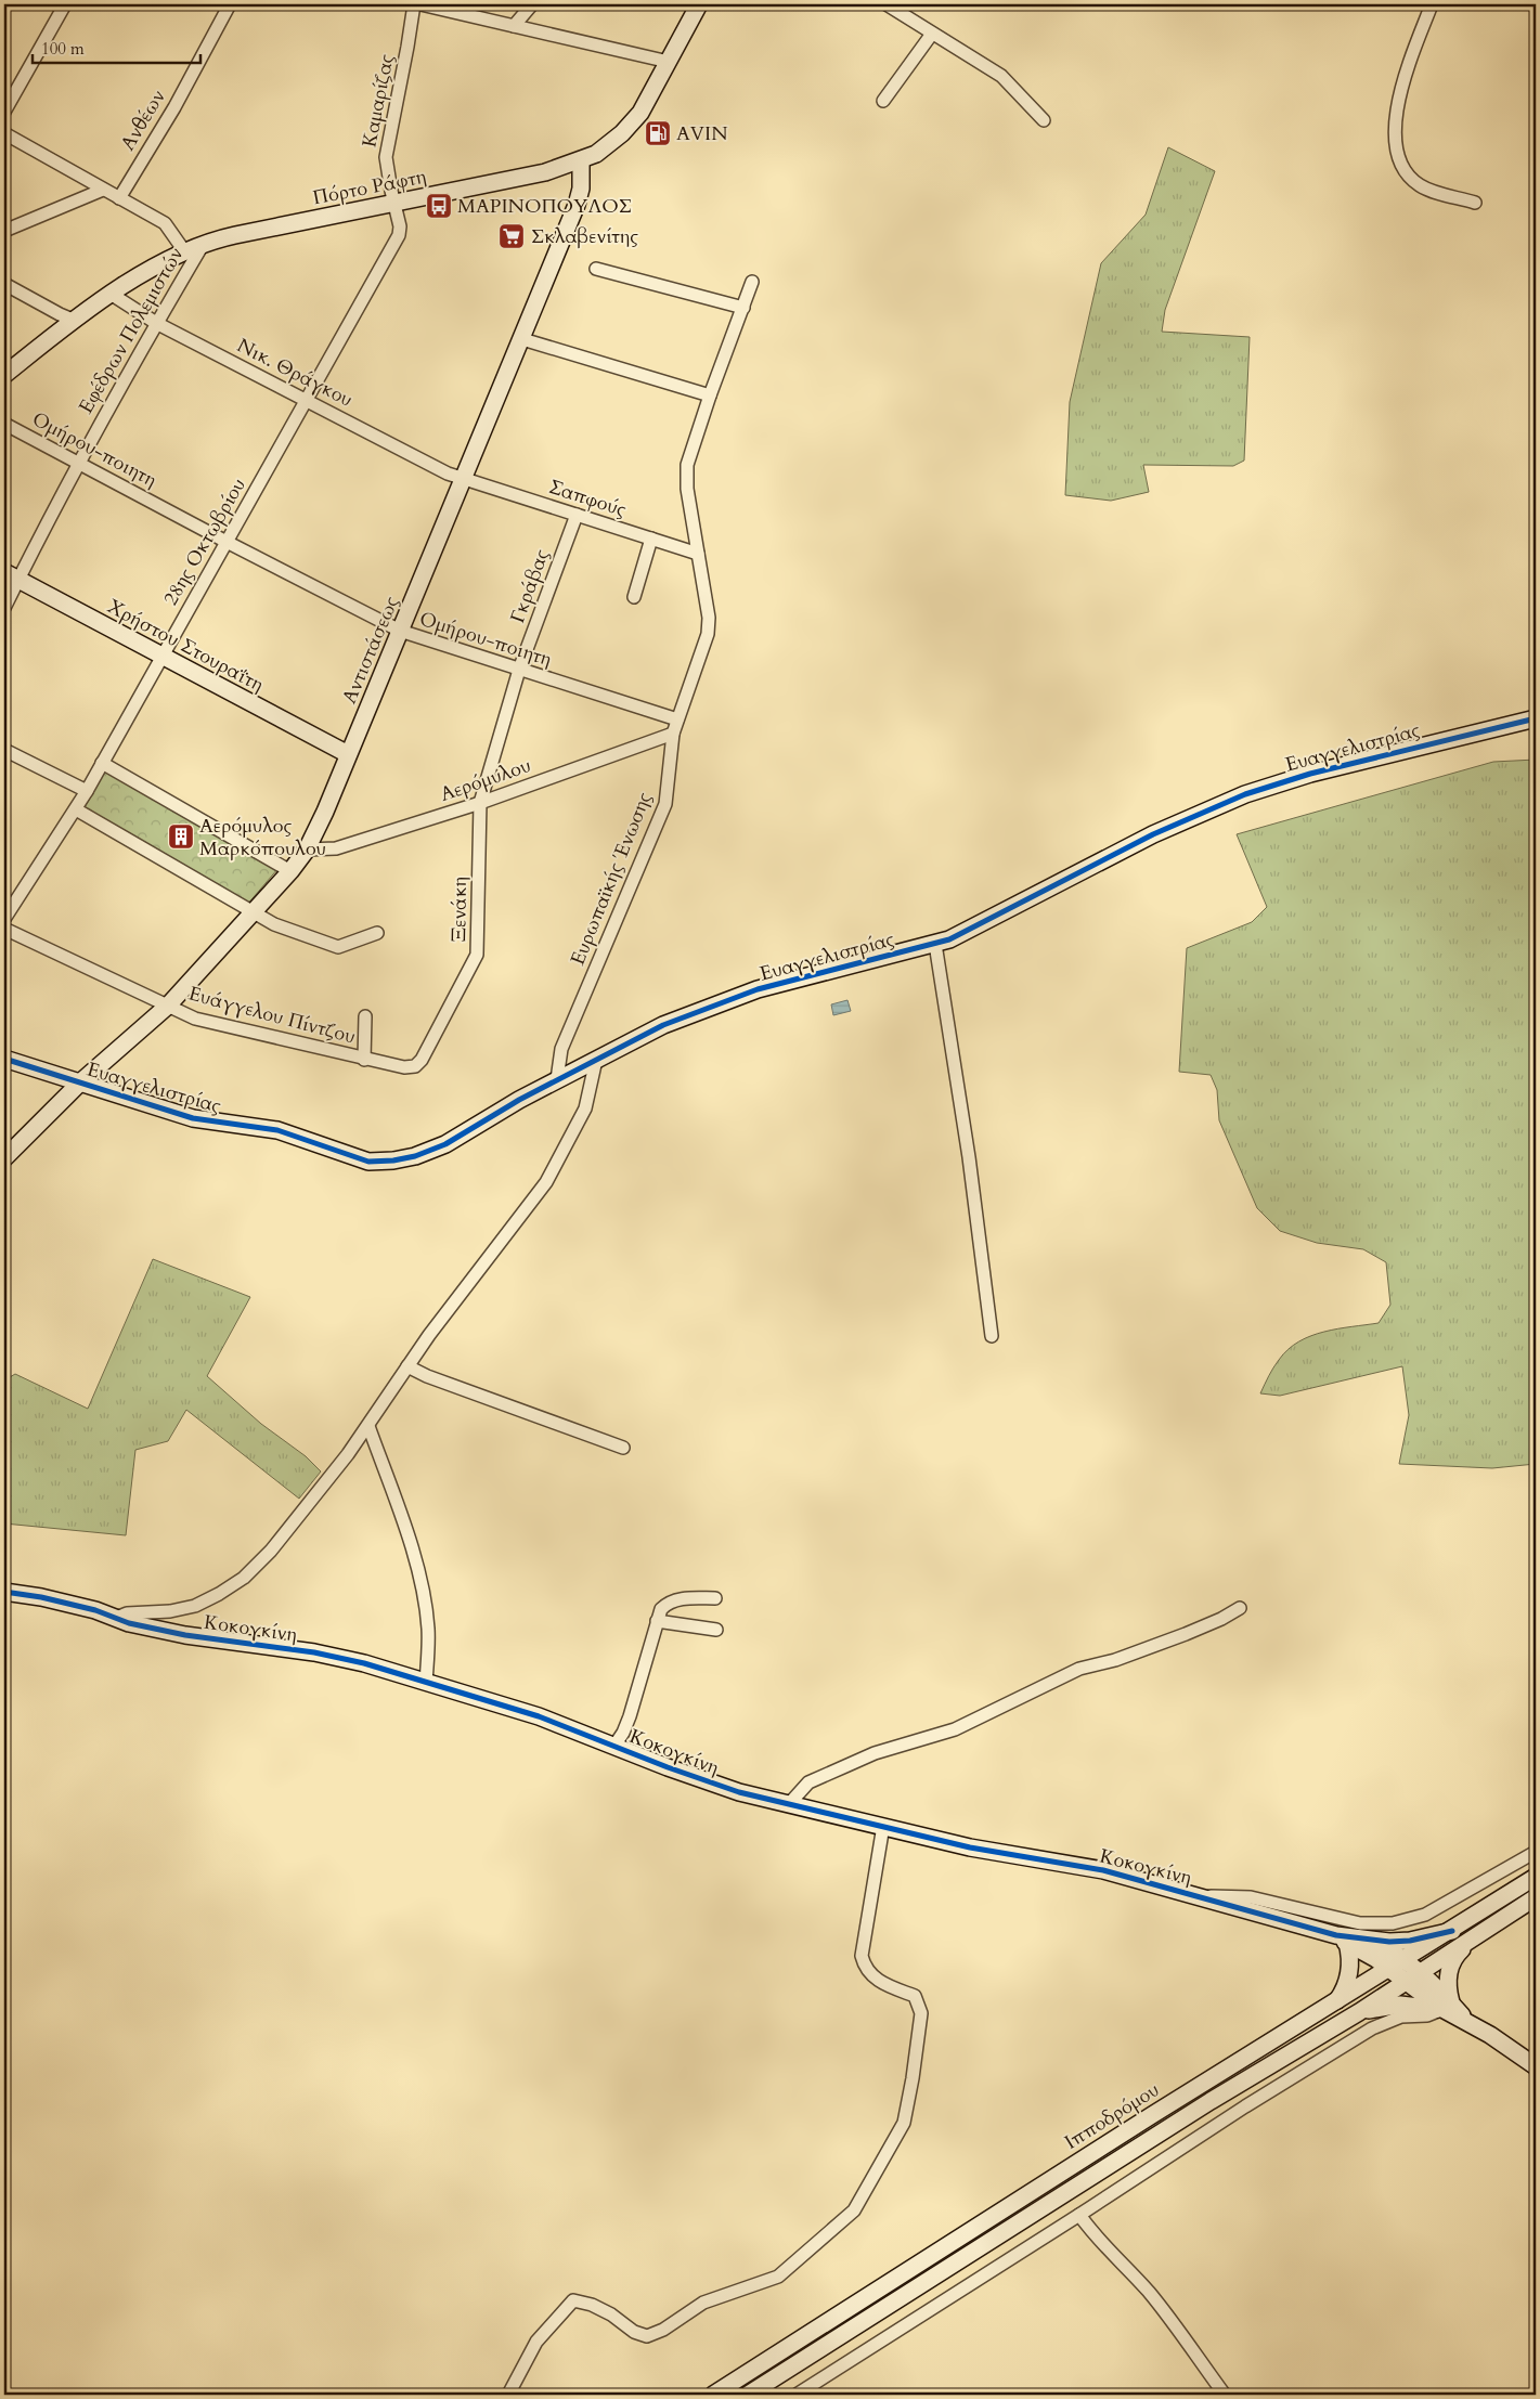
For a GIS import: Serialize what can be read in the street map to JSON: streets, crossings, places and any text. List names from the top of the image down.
{
  "streets": {
    "street": [
      "Καμαρίζας",
      "Ανθέων",
      "Πόρτο Ράφτη",
      "Εφέδρων Πολεμιστών",
      "Νικ. Θράγκου",
      "Ομήρου-ποιητη",
      "Σαπφούς",
      "28ης Οκτωβρίου",
      "Γκράβας",
      "Χρήστου Στουραΐτη",
      "Αντιστάσεως",
      "Ευαγγελιστρίας",
      "Αερόμυλου",
      "Ευρωπαϊκής Ένωσης",
      "Ξενάκη",
      "Ευάγγελου Πίντζου",
      "Κοκογκίνη",
      "Ιπποδρόμου"
    ]
  },
  "crossings": [
    ["Καμαρίζας", "Πόρτο Ράφτη"],
    ["Καμαρίζας", "28ης Οκτωβρίου"],
    ["Πόρτο Ράφτη", "Εφέδρων Πολεμιστών"],
    ["Πόρτο Ράφτη", "Νικ. Θράγκου"],
    ["Πόρτο Ράφτη", "28ης Οκτωβρίου"],
    ["Πόρτο Ράφτη", "Αντιστάσεως"],
    ["Εφέδρων Πολεμιστών", "Νικ. Θράγκου"],
    ["Εφέδρων Πολεμιστών", "Ομήρου-ποιητη"],
    ["Εφέδρων Πολεμιστών", "Χρήστου Στουραΐτη"],
    ["Νικ. Θράγκου", "Σαπφούς"],
    ["Νικ. Θράγκου", "28ης Οκτωβρίου"],
    ["Νικ. Θράγκου", "Αντιστάσεως"],
    ["Ομήρου-ποιητη", "28ης Οκτωβρίου"],
    ["Ομήρου-ποιητη", "Γκράβας"],
    ["Ομήρου-ποιητη", "Αντιστάσεως"],
    ["Ομήρου-ποιητη", "Ευρωπαϊκής Ένωσης"],
    ["Σαπφούς", "Γκράβας"],
    ["Σαπφούς", "Αντιστάσεως"],
    ["Σαπφούς", "Ευρωπαϊκής Ένωσης"],
    ["28ης Οκτωβρίου", "Χρήστου Στουραΐτη"],
    ["Γκράβας", "Αερόμυλου"],
    ["Γκράβας", "Ξενάκη"],
    ["Χρήστου Στουραΐτη", "Αντιστάσεως"],
    ["Αντιστάσεως", "Ευαγγελιστρίας"],
    ["Αντιστάσεως", "Αερόμυλου"],
    ["Αντιστάσεως", "Ευάγγελου Πίντζου"],
    ["Ευαγγελιστρίας", "Ευρωπαϊκής Ένωσης"],
    ["Αερόμυλου", "Ευρωπαϊκής Ένωσης"],
    ["Αερόμυλου", "Ξενάκη"],
    ["Ξενάκη", "Ευάγγελου Πίντζου"]
  ],
  "places": {
    "fuel station": ["AVIN"],
    "bus stop": ["ΜΑΡΙΝΟΠΟΥΛΟΣ"],
    "supermarket": ["Σκλαβενίτης"],
    "building": ["Αερόμυλος Μαρκόπουλου"]
  },
  "scale_bar": "100 m"
}
